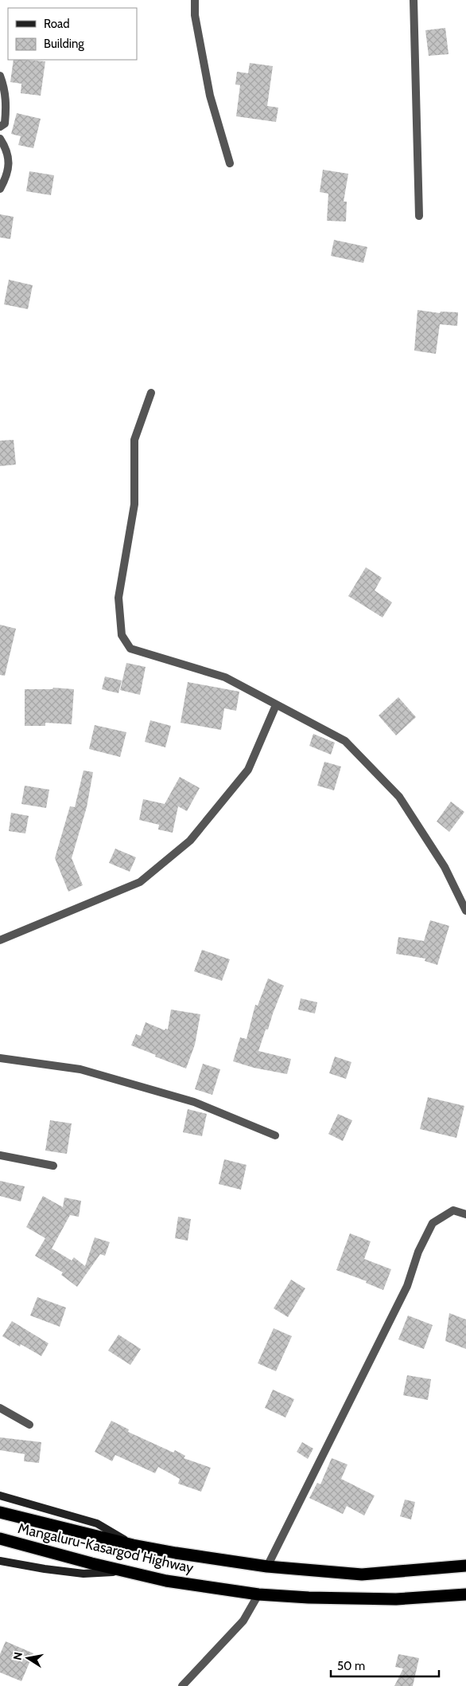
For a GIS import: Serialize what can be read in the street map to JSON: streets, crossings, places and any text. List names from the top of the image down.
{
  "streets": {
    "highway": ["Mangaluru-Kasargod Highway"]
  },
  "legend": ["Road", "Building"],
  "scale_bar": "50 m",
  "north": "left"
}
